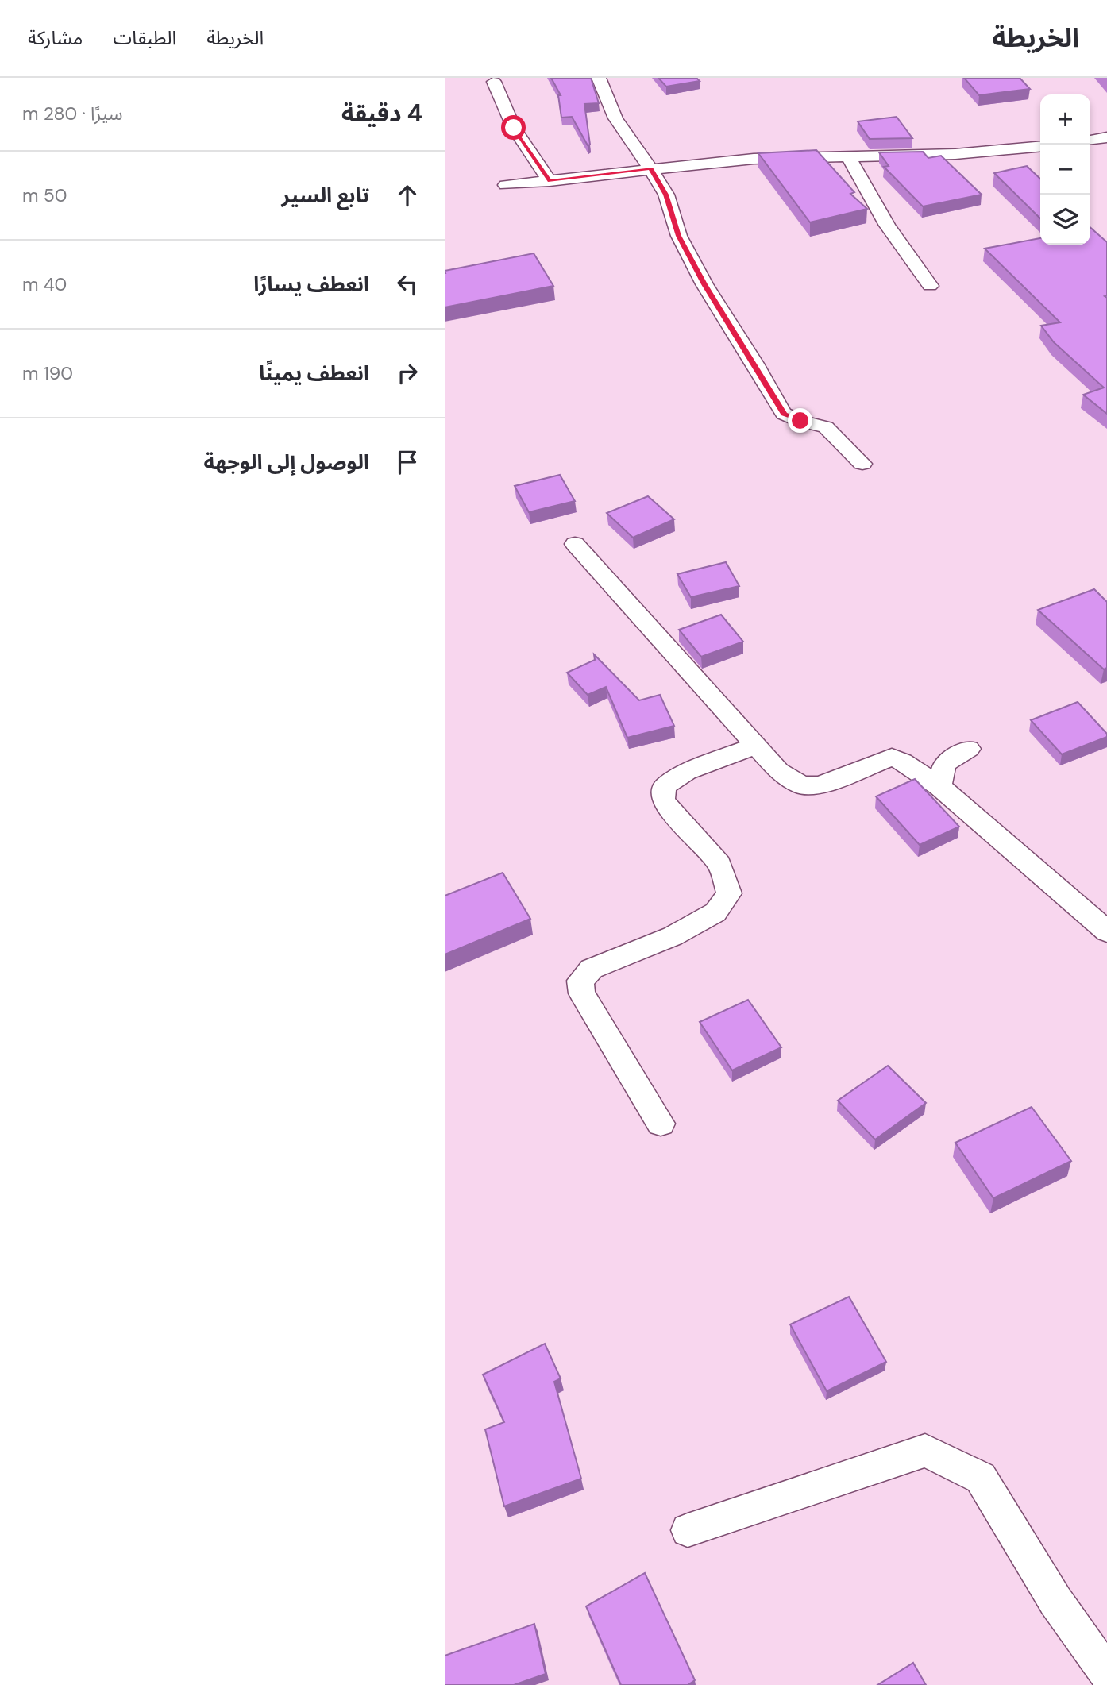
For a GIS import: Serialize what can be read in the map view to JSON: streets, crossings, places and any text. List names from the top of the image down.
{
  "page": {
    "header": "الخريطة",
    "nav": ["الخريطة", "الطبقات", "مشاركة"],
    "heading": ["4 دقيقة", "سيرًا · 280 m"],
    "map_buttons": ["+", "−"],
    "list": [
      ["تابع السير", "50 m"],
      ["انعطف يسارًا", "40 m"],
      ["انعطف يمينًا", "190 m"],
      "الوصول إلى الوجهة"
    ]
  }
}
